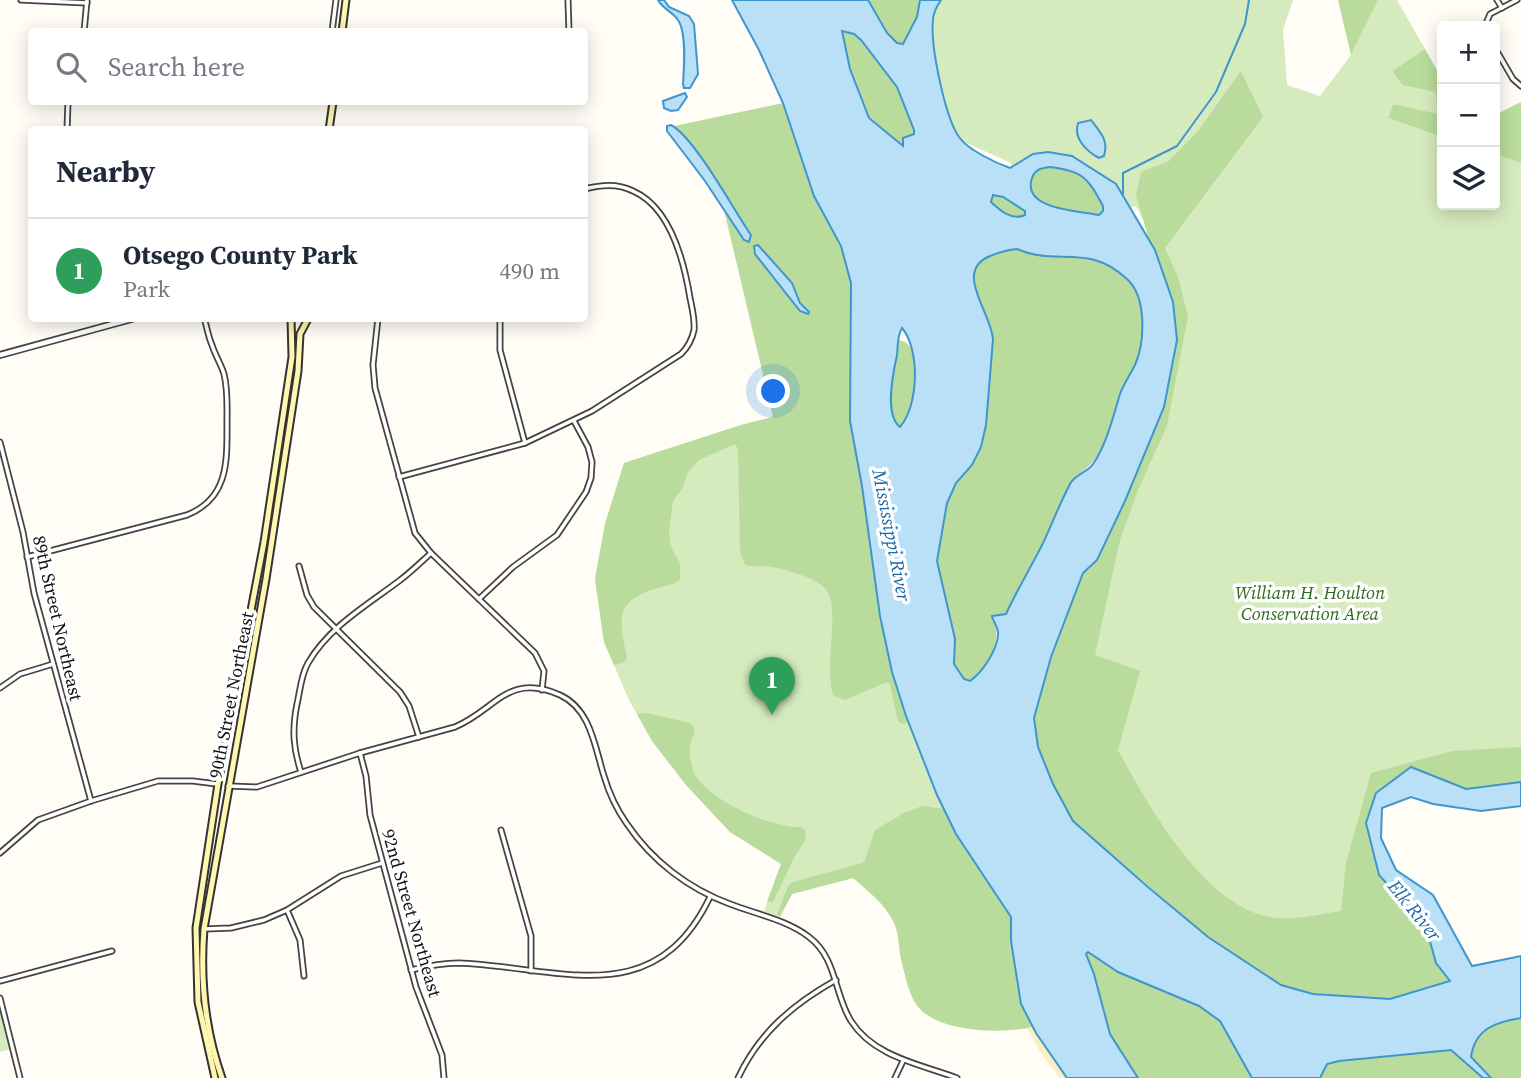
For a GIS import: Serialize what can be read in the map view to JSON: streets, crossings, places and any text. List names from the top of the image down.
{
  "streets": {
    "main road": ["90th Street Northeast"],
    "street": ["89th Street Northeast", "92nd Street Northeast"]
  },
  "water": ["Mississippi River", "Elk River"],
  "parks": ["William H. Houlton Conservation Area"],
  "page": {
    "map_buttons": ["+", "−"],
    "search": "Search here",
    "heading": "Nearby",
    "list": [
      {
        "mark": "1",
        "name": "Otsego County Park",
        "note": "Park",
        "value": "490 m"
      }
    ],
    "pins": "1"
  }
}
